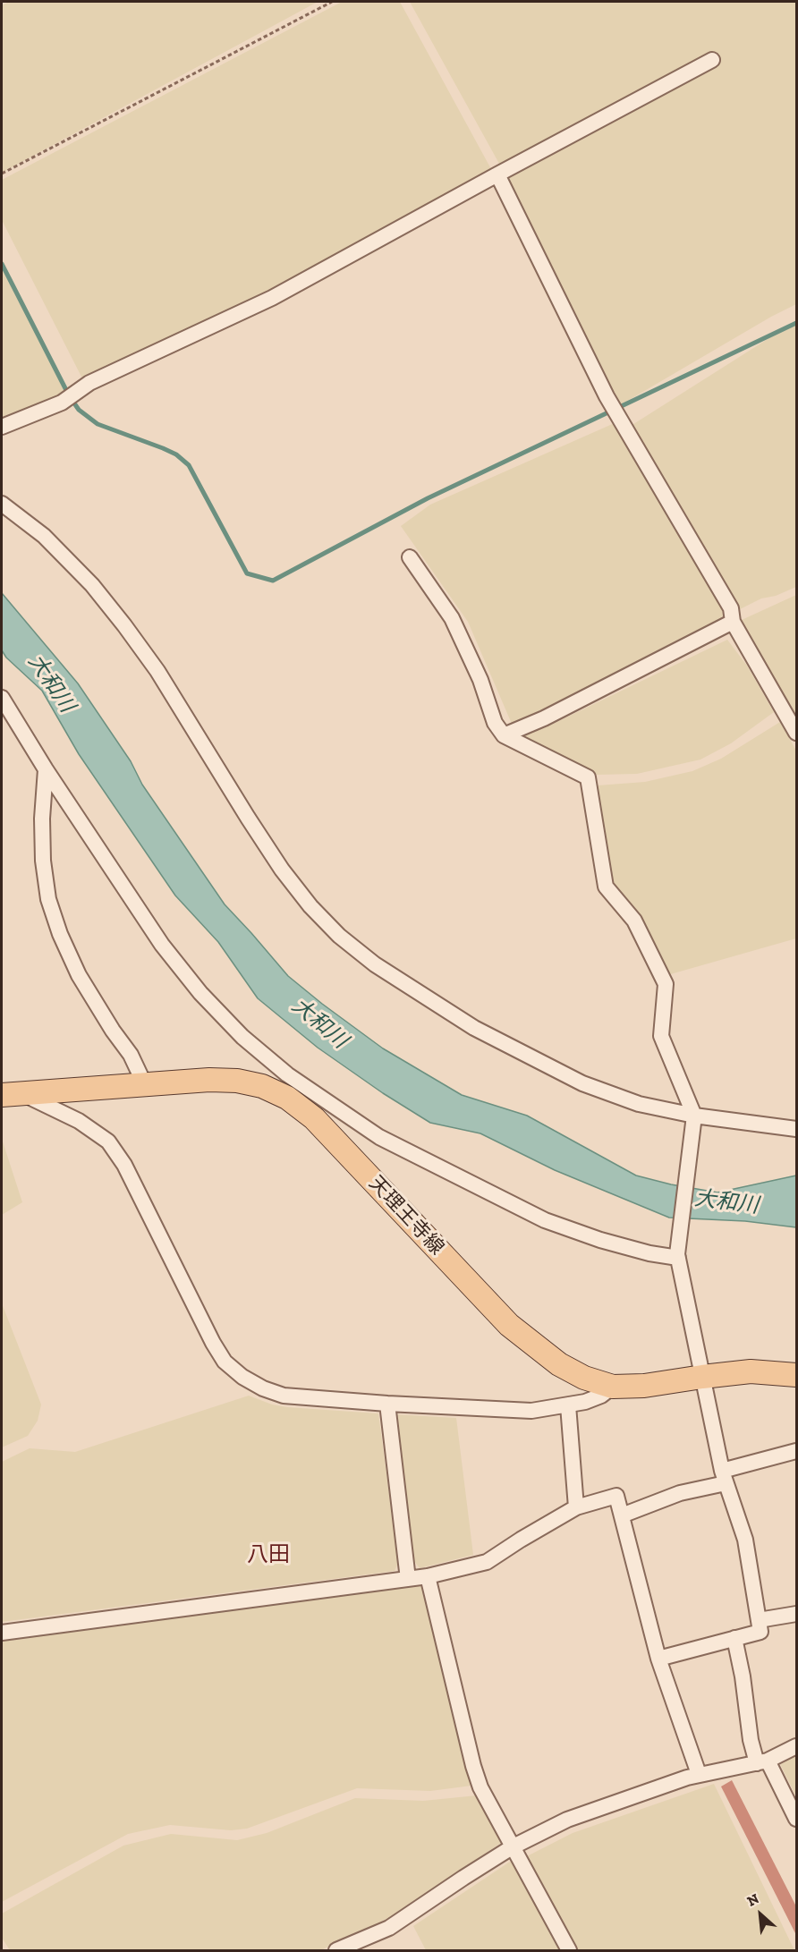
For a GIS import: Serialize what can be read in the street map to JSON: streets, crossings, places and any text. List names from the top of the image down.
{
  "streets": {
    "main road": ["天理王寺線"]
  },
  "districts": ["八田"],
  "water": ["大和川"],
  "north": "top left"
}
